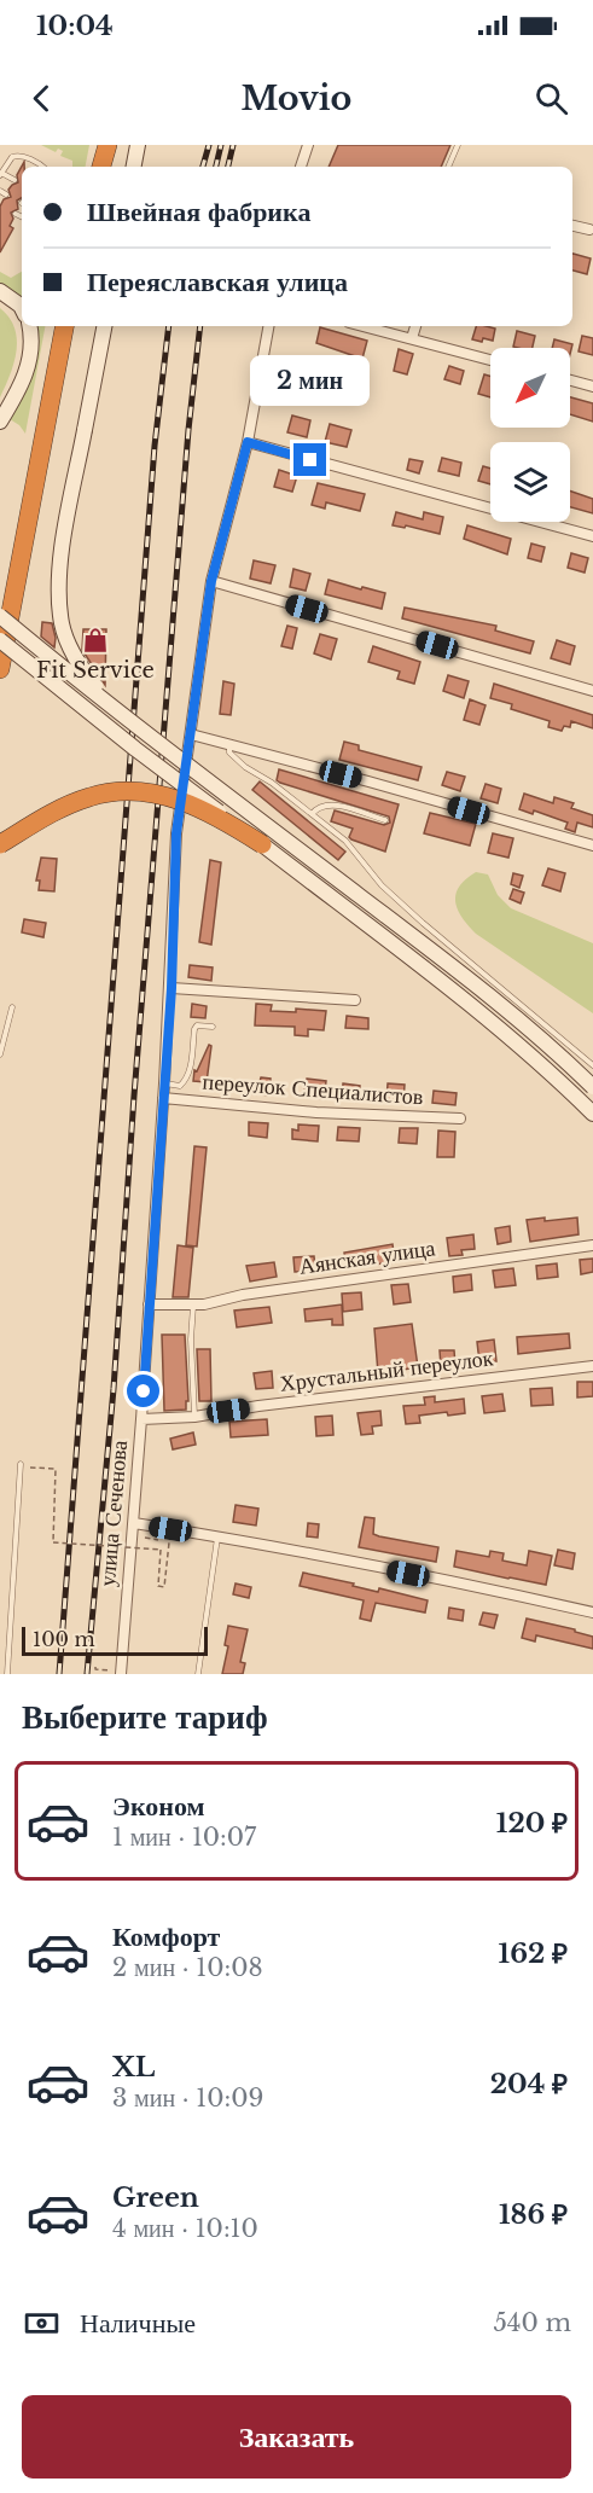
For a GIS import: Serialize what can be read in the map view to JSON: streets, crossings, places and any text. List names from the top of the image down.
{
  "streets": {
    "street": [
      "переулок Специалистов",
      "Аянская улица",
      "Хрустальный переулок",
      "улица Сеченова"
    ]
  },
  "crossings": [
    ["переулок Специалистов", "улица Сеченова"],
    ["Аянская улица", "улица Сеченова"],
    ["Хрустальный переулок", "улица Сеченова"]
  ],
  "places": {
    "shop": ["Fit Service"]
  },
  "scale_bar": "100 m",
  "north": "bottom left",
  "page": {
    "status": "10:04",
    "header": "Movio",
    "banner": ["Швейная фабрика", "Переяславская улица"],
    "bubble": "2 мин",
    "scale": "100 m",
    "heading": "Выберите тариф",
    "list": [
      {
        "name": "Эконом",
        "note": "1 мин · 10:07",
        "value": "120 ₽"
      },
      {
        "name": "Комфорт",
        "note": "2 мин · 10:08",
        "value": "162 ₽"
      },
      {
        "name": "XL",
        "note": "3 мин · 10:09",
        "value": "204 ₽"
      },
      {
        "name": "Green",
        "note": "4 мин · 10:10",
        "value": "186 ₽"
      }
    ],
    "pay": ["Наличные", "540 m"],
    "buttons": "Заказать"
  }
}
